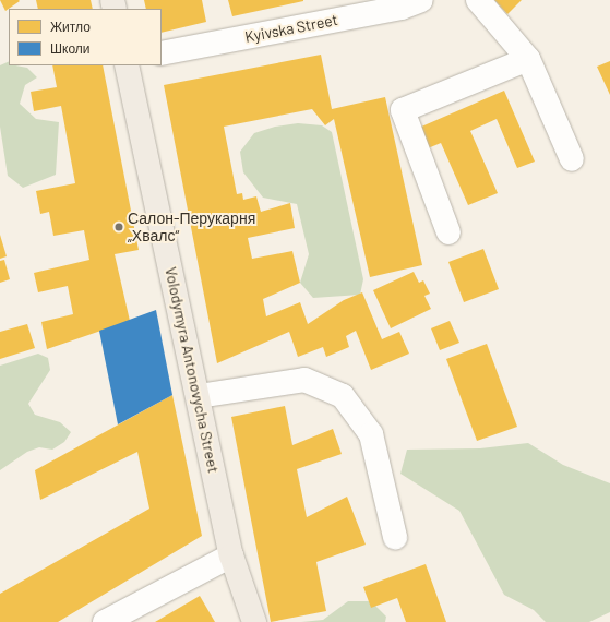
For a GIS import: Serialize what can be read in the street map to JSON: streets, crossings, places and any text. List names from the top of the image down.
{
  "streets": {
    "main road": ["Volodymyra Antonovycha Street"],
    "street": ["Kyivska Street"]
  },
  "places": ["Салон-Перукарня „Хвалс“"],
  "legend": ["Житло", "Школи"]
}
